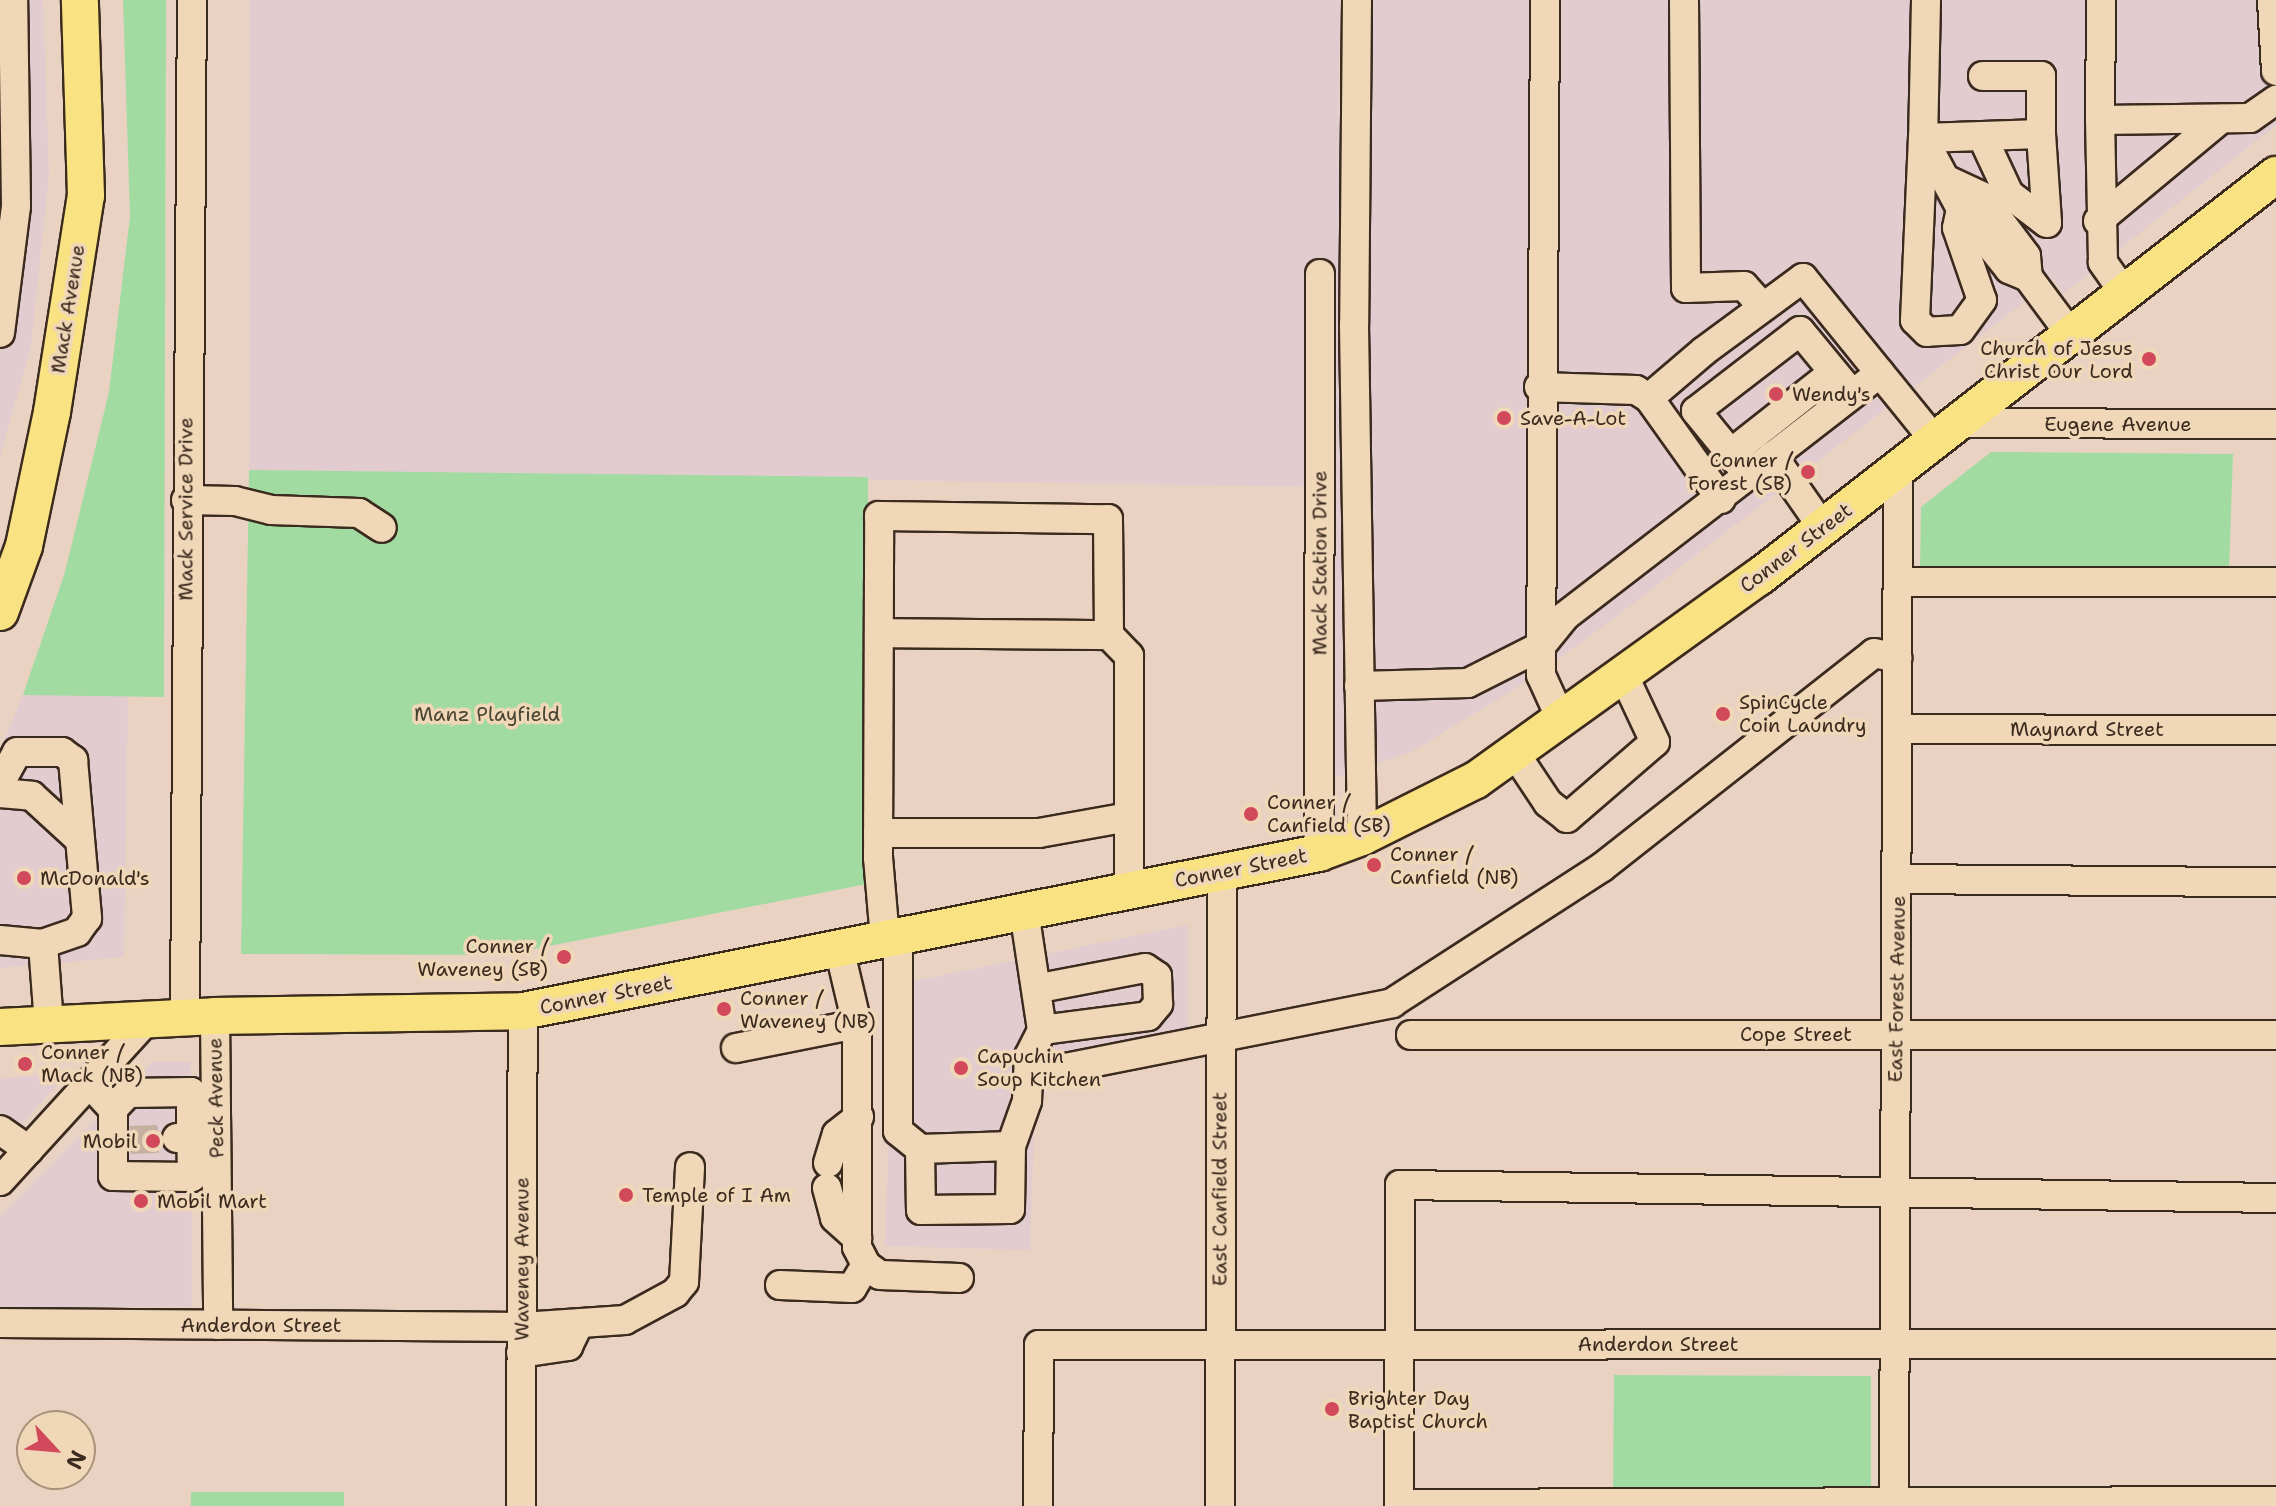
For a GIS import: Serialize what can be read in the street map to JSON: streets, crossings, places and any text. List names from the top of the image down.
{
  "streets": {
    "main road": ["Mack Avenue", "Conner Street"],
    "street": [
      "Eugene Avenue",
      "Mack Service Drive",
      "Mack Station Drive",
      "Maynard Street",
      "East Forest Avenue",
      "Cope Street",
      "Peck Avenue",
      "East Canfield Street",
      "Waveney Avenue",
      "Anderdon Street"
    ]
  },
  "crossings": [
    ["Eugene Avenue", "Conner Street"],
    ["Mack Service Drive", "Conner Street"],
    ["Mack Service Drive", "Peck Avenue"],
    ["Conner Street", "Mack Station Drive"],
    ["Conner Street", "East Forest Avenue"],
    ["Conner Street", "Peck Avenue"],
    ["Conner Street", "East Canfield Street"],
    ["Conner Street", "Waveney Avenue"],
    ["Maynard Street", "East Forest Avenue"],
    ["East Forest Avenue", "Cope Street"],
    ["East Forest Avenue", "Anderdon Street"],
    ["Peck Avenue", "Anderdon Street"],
    ["East Canfield Street", "Anderdon Street"],
    ["Waveney Avenue", "Anderdon Street"]
  ],
  "parks": ["Manz Playfield"],
  "places": [
    "Church of Jesus Christ Our Lord",
    "Wendy's",
    "Save-A-Lot",
    "Conner / Forest (SB)",
    "SpinCycle Coin Laundry",
    "Conner / Canfield (SB)",
    "Conner / Canfield (NB)",
    "McDonald's",
    "Conner / Waveney (SB)",
    "Conner / Waveney (NB)",
    "Conner / Mack (NB)",
    "Capuchin Soup Kitchen",
    "Mobil",
    "Temple of I Am",
    "Mobil Mart",
    "Brighter Day Baptist Church"
  ],
  "north": "bottom right"
}
